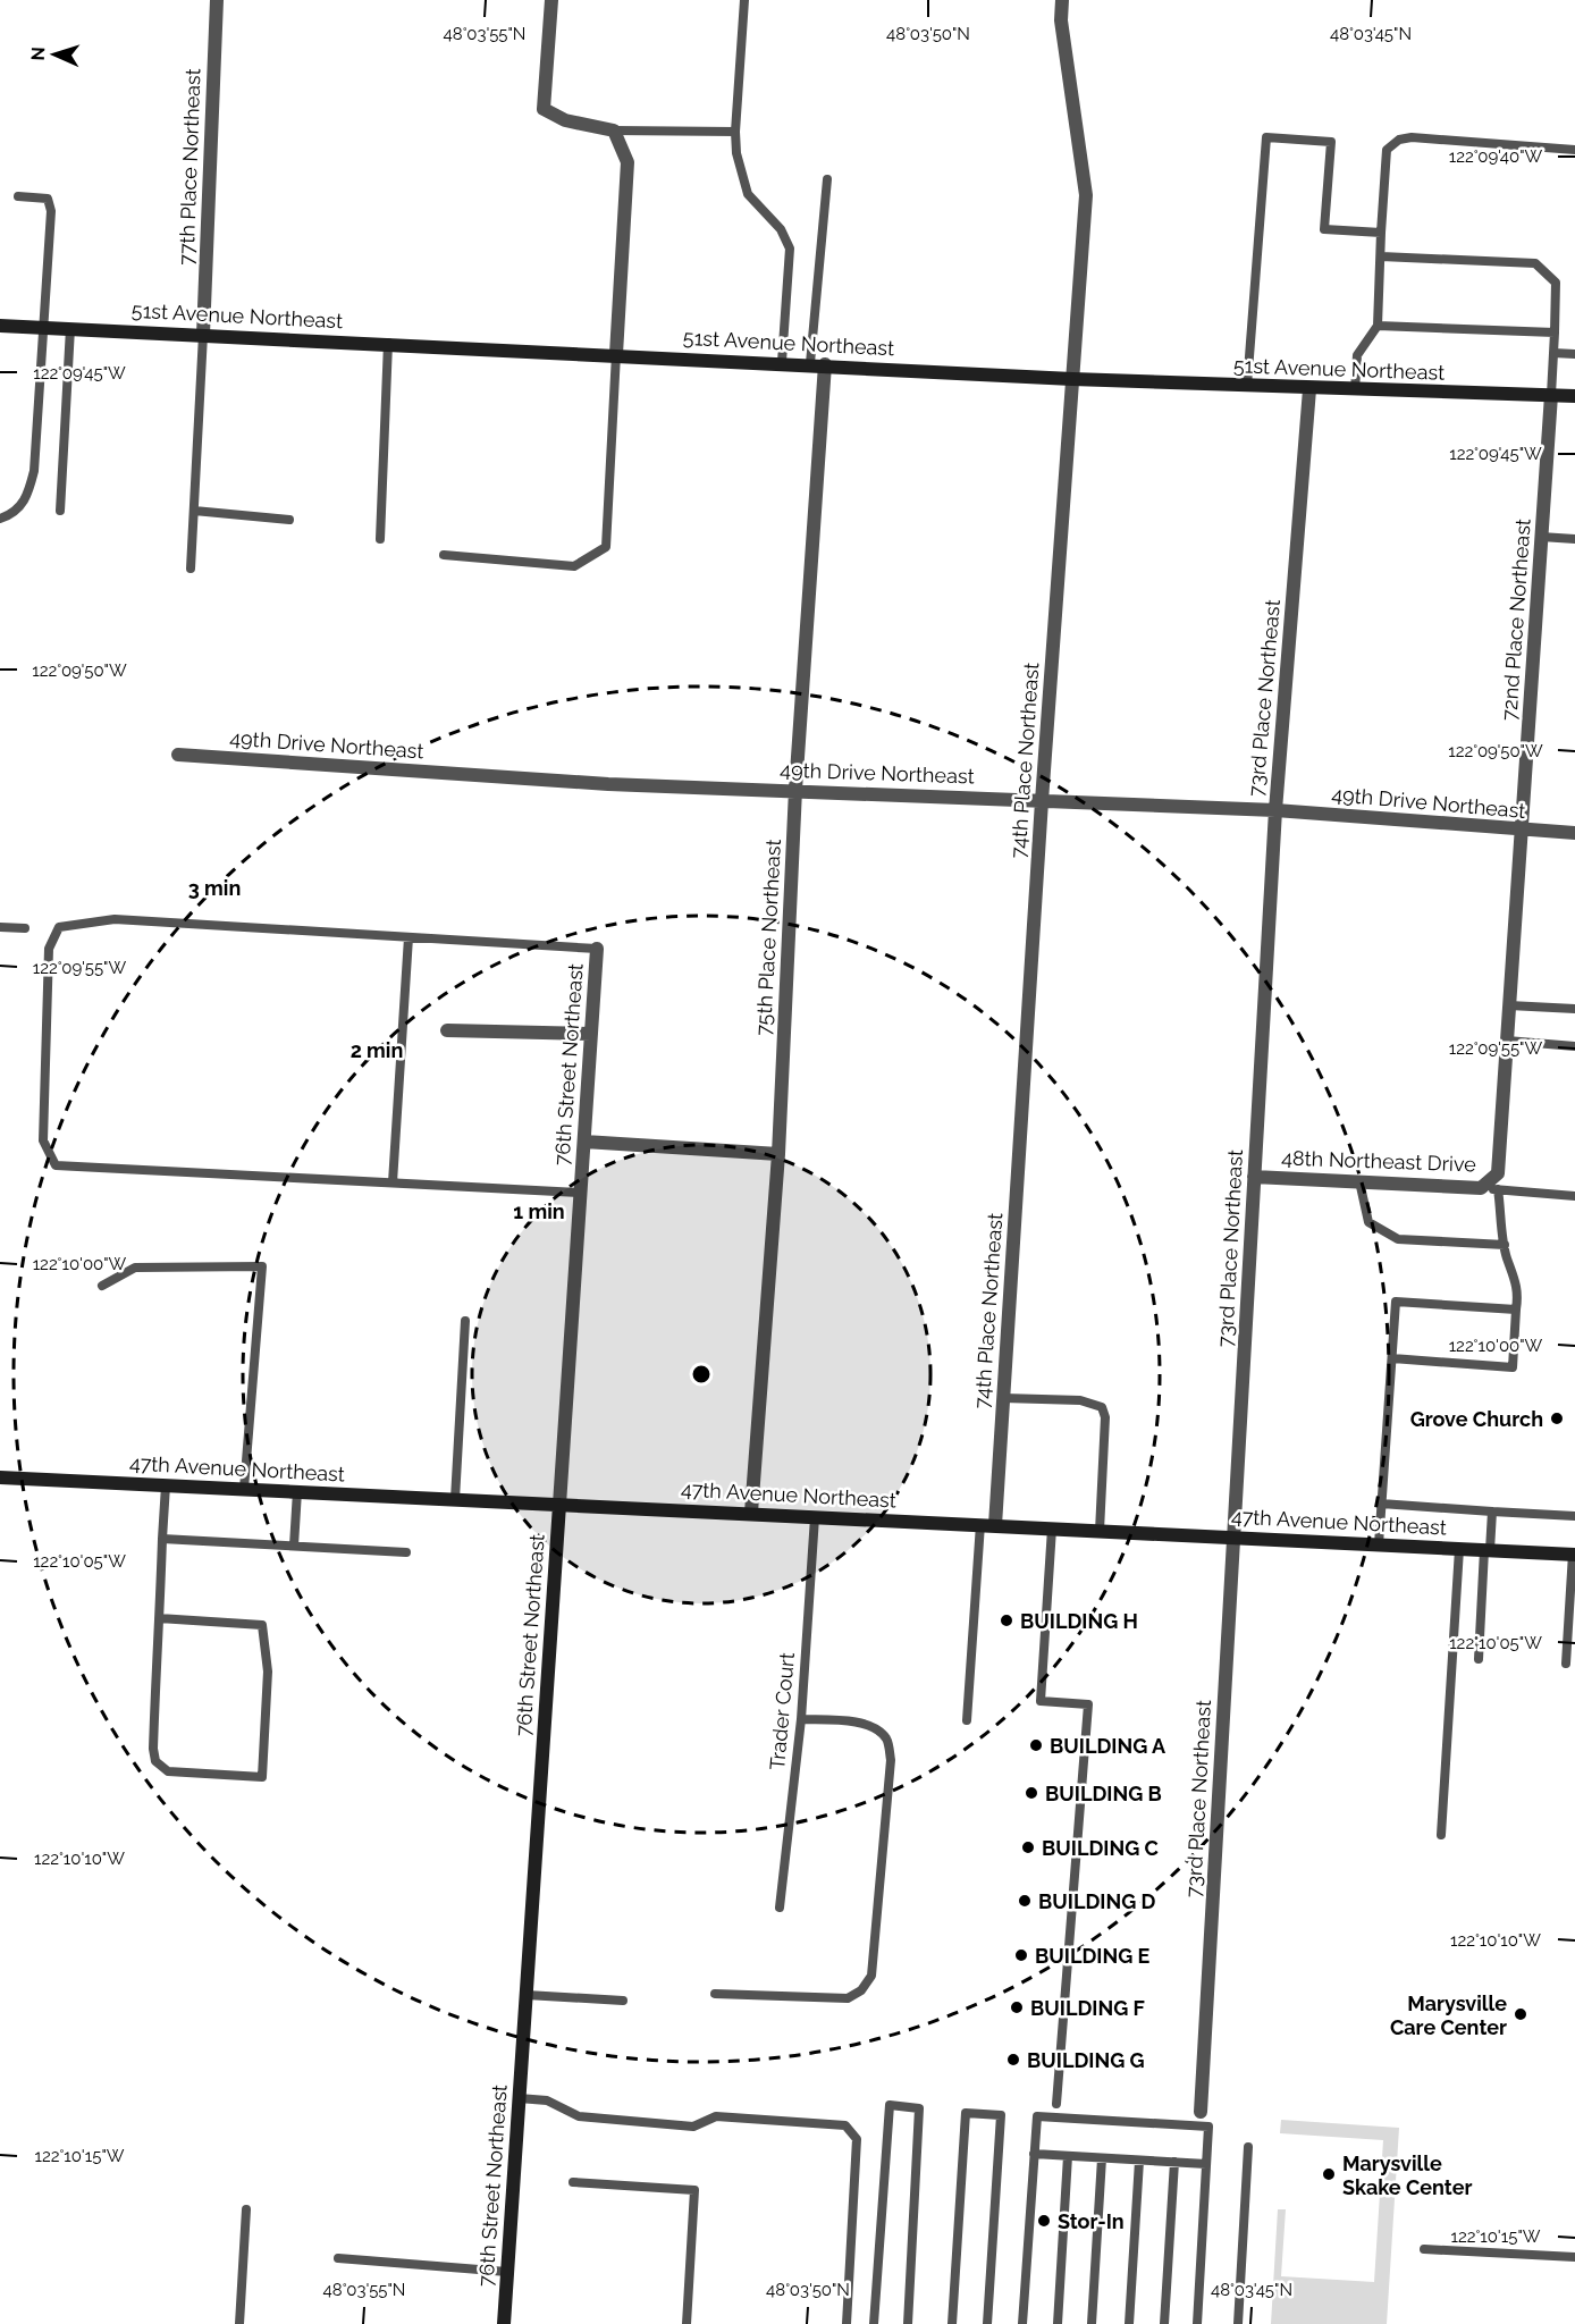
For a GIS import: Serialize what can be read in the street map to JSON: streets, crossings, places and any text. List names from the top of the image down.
{
  "streets": {
    "street": [
      "77th Place Northeast",
      "51st Avenue Northeast",
      "72nd Place Northeast",
      "73rd Place Northeast",
      "49th Drive Northeast",
      "74th Place Northeast",
      "75th Place Northeast",
      "76th Street Northeast",
      "48th Northeast Drive",
      "47th Avenue Northeast"
    ],
    "lane": ["Trader Court"]
  },
  "crossings": [
    ["77th Place Northeast", "51st Avenue Northeast"],
    ["51st Avenue Northeast", "72nd Place Northeast"],
    ["51st Avenue Northeast", "73rd Place Northeast"],
    ["51st Avenue Northeast", "74th Place Northeast"],
    ["51st Avenue Northeast", "75th Place Northeast"],
    ["72nd Place Northeast", "49th Drive Northeast"],
    ["72nd Place Northeast", "48th Northeast Drive"],
    ["73rd Place Northeast", "49th Drive Northeast"],
    ["73rd Place Northeast", "48th Northeast Drive"],
    ["73rd Place Northeast", "47th Avenue Northeast"],
    ["49th Drive Northeast", "74th Place Northeast"],
    ["49th Drive Northeast", "75th Place Northeast"],
    ["74th Place Northeast", "47th Avenue Northeast"],
    ["75th Place Northeast", "47th Avenue Northeast"],
    ["76th Street Northeast", "47th Avenue Northeast"],
    ["47th Avenue Northeast", "Trader Court"]
  ],
  "places": [
    "Grove Church",
    "BUILDING H",
    "BUILDING A",
    "BUILDING B",
    "BUILDING C",
    "BUILDING D",
    "BUILDING E",
    "BUILDING F",
    "Marysville Care Center",
    "BUILDING G",
    "Marysville Skake Center",
    "Stor-In"
  ],
  "north": "left",
  "coordinates": [
    "48°03'55\"N",
    "48°03'50\"N",
    "48°03'45\"N",
    "122°09'40\"W",
    "122°09'45\"W",
    "122°09'50\"W",
    "122°09'55\"W",
    "122°10'00\"W",
    "122°10'05\"W",
    "122°10'10\"W",
    "122°10'15\"W"
  ],
  "rings": ["3 min", "2 min", "1 min"]
}
